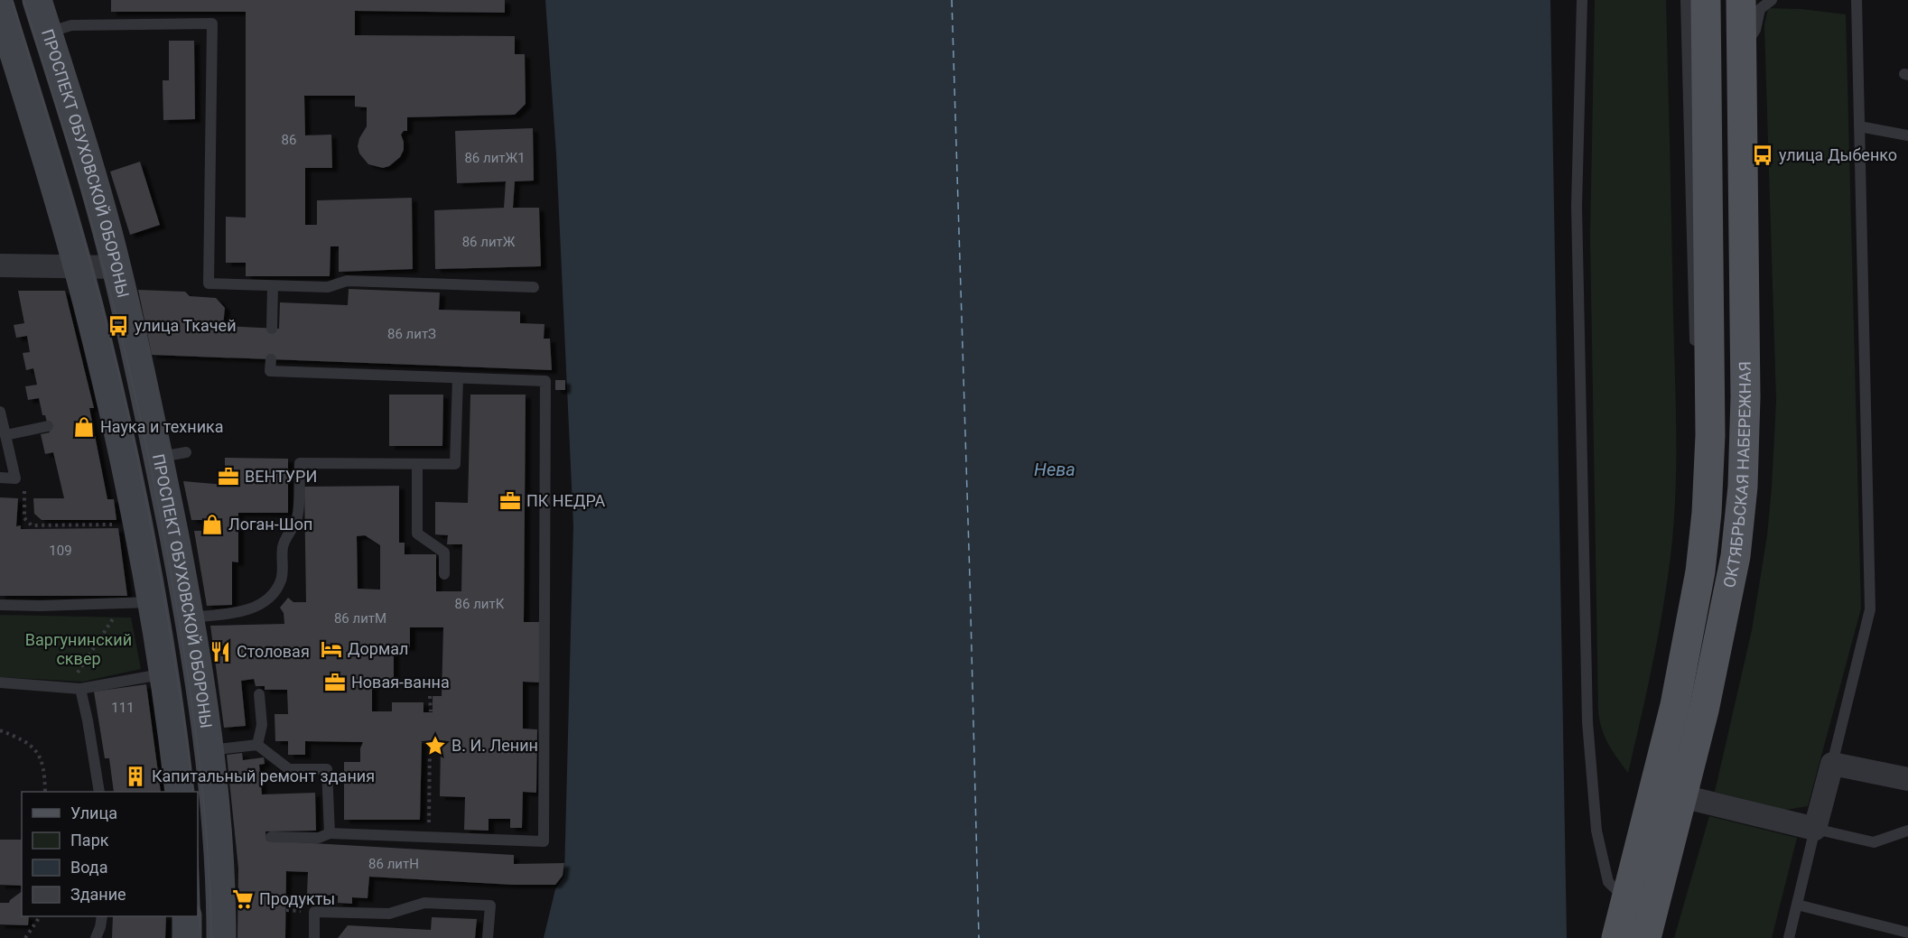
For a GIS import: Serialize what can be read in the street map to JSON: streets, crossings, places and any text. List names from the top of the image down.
{
  "streets": {
    "main road": ["ПРОСПЕКТ ОБУХОВСКОЙ ОБОРОНЫ", "ОКТЯБРЬСКАЯ НАБЕРЕЖНАЯ"]
  },
  "water": ["Нева"],
  "parks": ["Варгунинский сквер"],
  "places": {
    "bus stop": ["улица Дыбенко", "улица Ткачей"],
    "shop": ["Наука и техника", "Логан-Шоп"],
    "office": ["ВЕНТУРИ", "ПК НЕДРА", "Новая-ванна"],
    "hotel": ["Дормал"],
    "restaurant": ["Столовая"],
    "place": ["В. И. Ленин"],
    "building": ["Капитальный ремонт здания"],
    "supermarket": ["Продукты"]
  },
  "house_numbers": [
    "86",
    "86 литЖ1",
    "86 литЖ",
    "86 литЗ",
    "109",
    "86 литК",
    "86 литМ",
    "111",
    "86 литН"
  ],
  "legend": [
    "Улица",
    "Парк",
    "Вода",
    "Здание"
  ]
}
